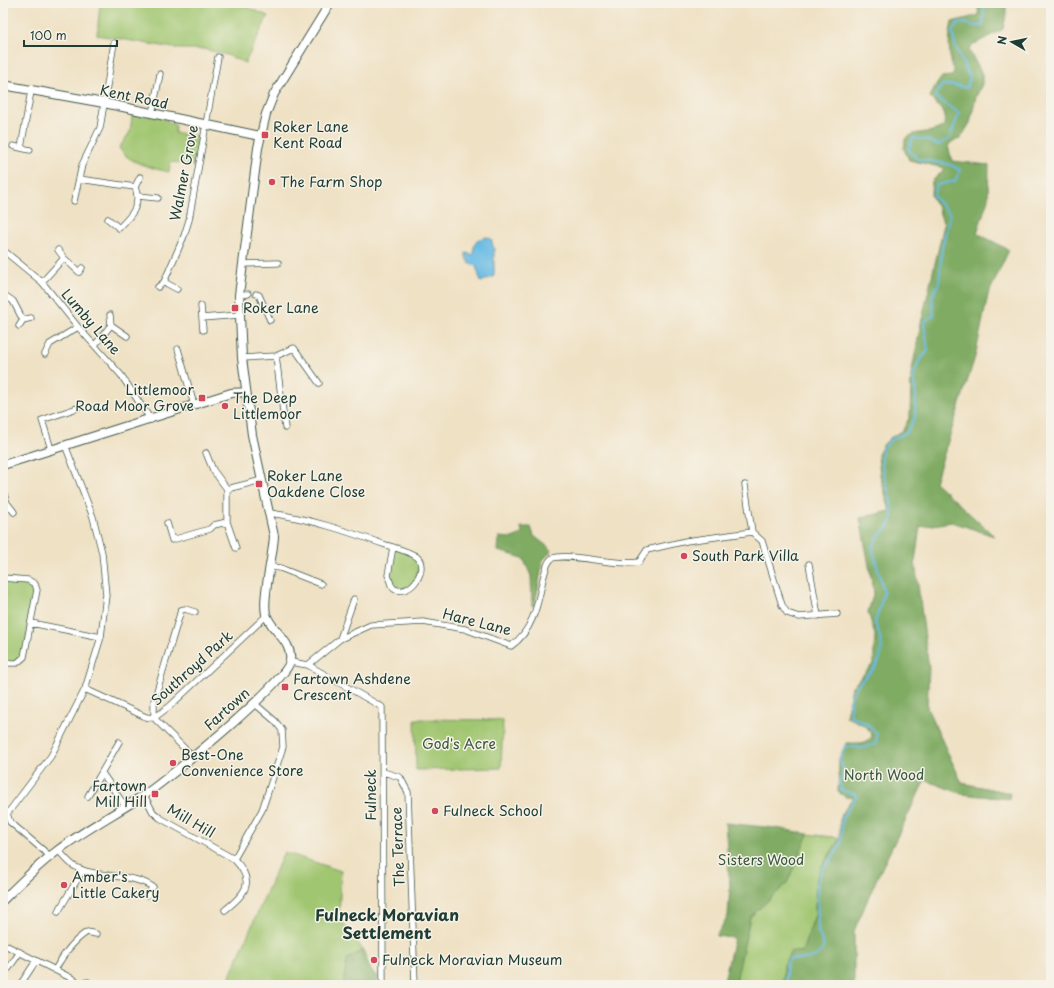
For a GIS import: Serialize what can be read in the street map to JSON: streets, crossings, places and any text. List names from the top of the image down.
{
  "streets": {
    "street": [
      "Kent Road",
      "Walmer Grove",
      "Lumby Lane",
      "Hare Lane",
      "Southroyd Park",
      "Fartown",
      "Fulneck",
      "Mill Hill",
      "The Terrace"
    ]
  },
  "crossings": [
    ["Kent Road", "Walmer Grove"],
    ["Hare Lane", "Fulneck"],
    ["Fartown", "Fulneck"],
    ["Fartown", "Mill Hill"],
    ["Fulneck", "The Terrace"]
  ],
  "districts": ["Fulneck Moravian Settlement"],
  "parks": ["God's Acre", "North Wood", "Sisters Wood"],
  "places": {
    "transit": [
      "Roker Lane Kent Road",
      "Roker Lane",
      "Littlemoor Road Moor Grove",
      "Roker Lane Oakdene Close",
      "Fartown Ashdene Crescent",
      "Fartown Mill Hill"
    ],
    "other": [
      "The Farm Shop",
      "The Deep Littlemoor",
      "South Park Villa",
      "Best-One Convenience Store",
      "Fulneck School",
      "Amber's Little Cakery",
      "Fulneck Moravian Museum"
    ]
  },
  "scale_bar": "100 m",
  "north": "left"
}
